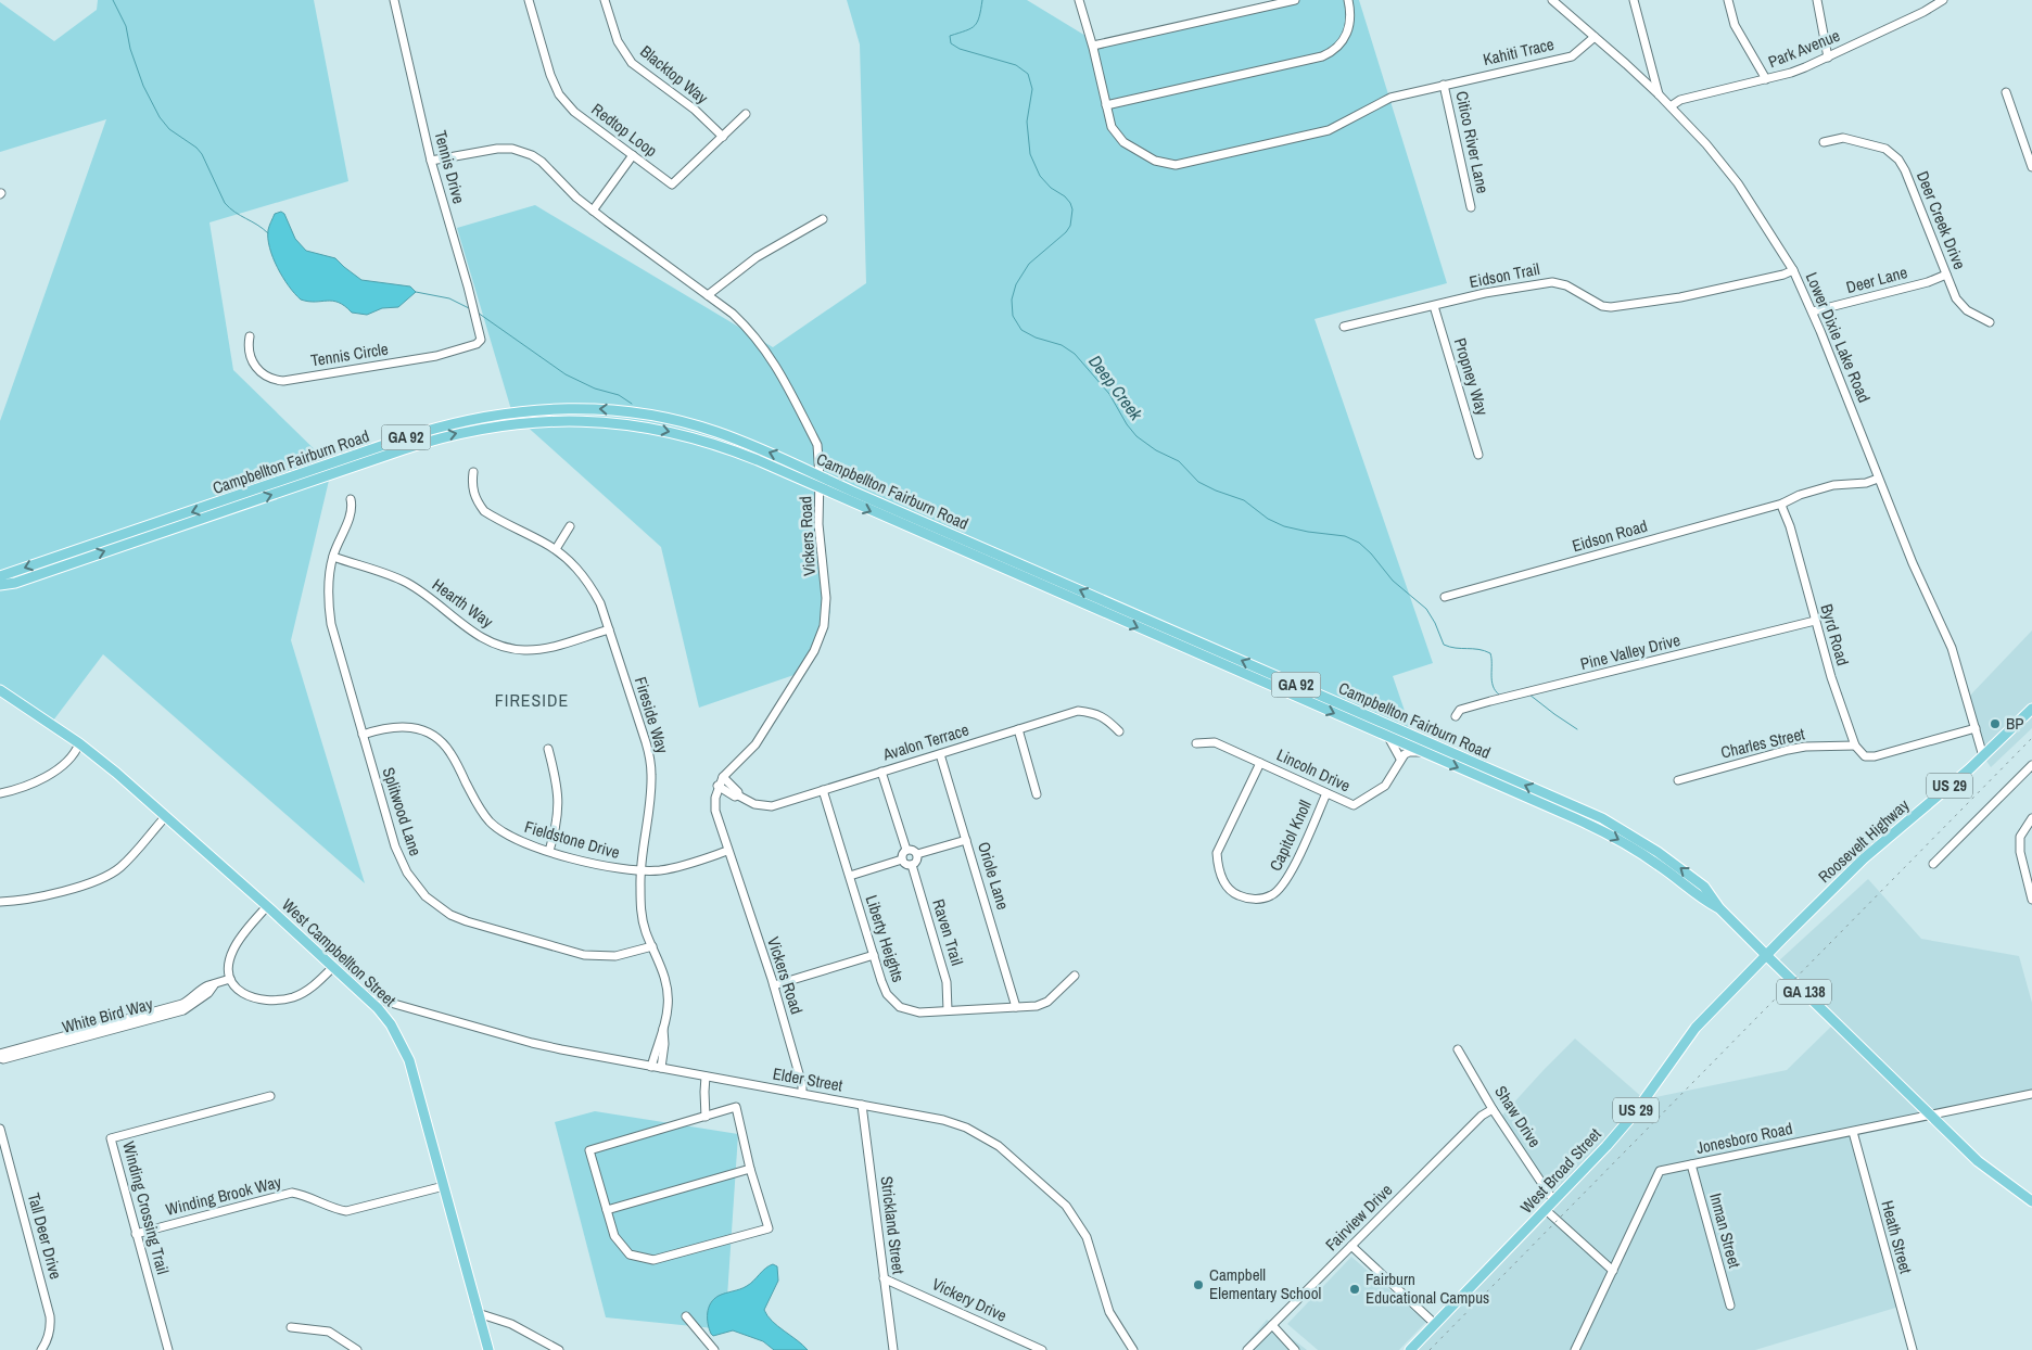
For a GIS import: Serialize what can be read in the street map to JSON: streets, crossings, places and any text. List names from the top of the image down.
{
  "streets": {
    "main road": [
      "GA 92",
      "Campbellton Fairburn Road",
      "US 29",
      "Roosevelt Highway",
      "West Campbellton Street",
      "GA 138",
      "West Broad Street"
    ],
    "street": [
      "Park Avenue",
      "Kahiti Trace",
      "Blacktop Way",
      "Redtop Loop",
      "Citico River Lane",
      "Tennis Drive",
      "Deer Creek Drive",
      "Eidson Trail",
      "Deer Lane",
      "Lower Dixie Lake Road",
      "Tennis Circle",
      "Propney Way",
      "Vickers Road",
      "Eidson Road",
      "Hearth Way",
      "Byrd Road",
      "Pine Valley Drive",
      "Fireside Way",
      "Avalon Terrace",
      "Charles Street",
      "Lincoln Drive",
      "Splitwood Lane",
      "Capitol Knoll",
      "Fieldstone Drive",
      "Oriole Lane",
      "Raven Trail",
      "Liberty Heights",
      "White Bird Way",
      "Elder Street",
      "Shaw Drive",
      "Jonesboro Road",
      "Winding Brook Way",
      "Winding Crossing Trail",
      "Fairview Drive",
      "Strickland Street",
      "Inman Street",
      "Tall Deer Drive",
      "Heath Street",
      "Vickery Drive"
    ]
  },
  "crossings": [
    ["Park Avenue", "Lower Dixie Lake Road"],
    ["Kahiti Trace", "Citico River Lane"],
    ["Kahiti Trace", "Lower Dixie Lake Road"],
    ["Blacktop Way", "Redtop Loop"],
    ["Tennis Drive", "Tennis Circle"],
    ["Tennis Drive", "Vickers Road"],
    ["Deer Creek Drive", "Deer Lane"],
    ["Eidson Trail", "Lower Dixie Lake Road"],
    ["Eidson Trail", "Propney Way"],
    ["Deer Lane", "Lower Dixie Lake Road"],
    ["Lower Dixie Lake Road", "Roosevelt Highway"],
    ["Campbellton Fairburn Road", "Vickers Road"],
    ["Campbellton Fairburn Road", "Roosevelt Highway"],
    ["Campbellton Fairburn Road", "GA 138"],
    ["Campbellton Fairburn Road", "West Broad Street"],
    ["Vickers Road", "Avalon Terrace"],
    ["Vickers Road", "Fieldstone Drive"],
    ["Vickers Road", "Elder Street"],
    ["Eidson Road", "Byrd Road"],
    ["Hearth Way", "Fireside Way"],
    ["Hearth Way", "Splitwood Lane"],
    ["Byrd Road", "Pine Valley Drive"],
    ["Byrd Road", "Charles Street"],
    ["Fireside Way", "Splitwood Lane"],
    ["Fireside Way", "Fieldstone Drive"],
    ["Fireside Way", "Elder Street"],
    ["Avalon Terrace", "Oriole Lane"],
    ["Avalon Terrace", "Liberty Heights"],
    ["Lincoln Drive", "Capitol Knoll"],
    ["Splitwood Lane", "Fieldstone Drive"],
    ["Roosevelt Highway", "GA 138"],
    ["Roosevelt Highway", "West Broad Street"],
    ["Oriole Lane", "Liberty Heights"],
    ["Raven Trail", "Liberty Heights"],
    ["West Campbellton Street", "Elder Street"],
    ["West Campbellton Street", "Winding Brook Way"],
    ["GA 138", "Jonesboro Road"],
    ["GA 138", "West Broad Street"],
    ["Elder Street", "Strickland Street"],
    ["Shaw Drive", "West Broad Street"],
    ["Shaw Drive", "Fairview Drive"],
    ["Jonesboro Road", "Inman Street"],
    ["Jonesboro Road", "Heath Street"],
    ["Winding Brook Way", "Winding Crossing Trail"],
    ["Strickland Street", "Vickery Drive"]
  ],
  "districts": ["FIRESIDE"],
  "water": ["Deep Creek"],
  "places": ["BP", "Campbell Elementary School", "Fairburn Educational Campus"]
}
